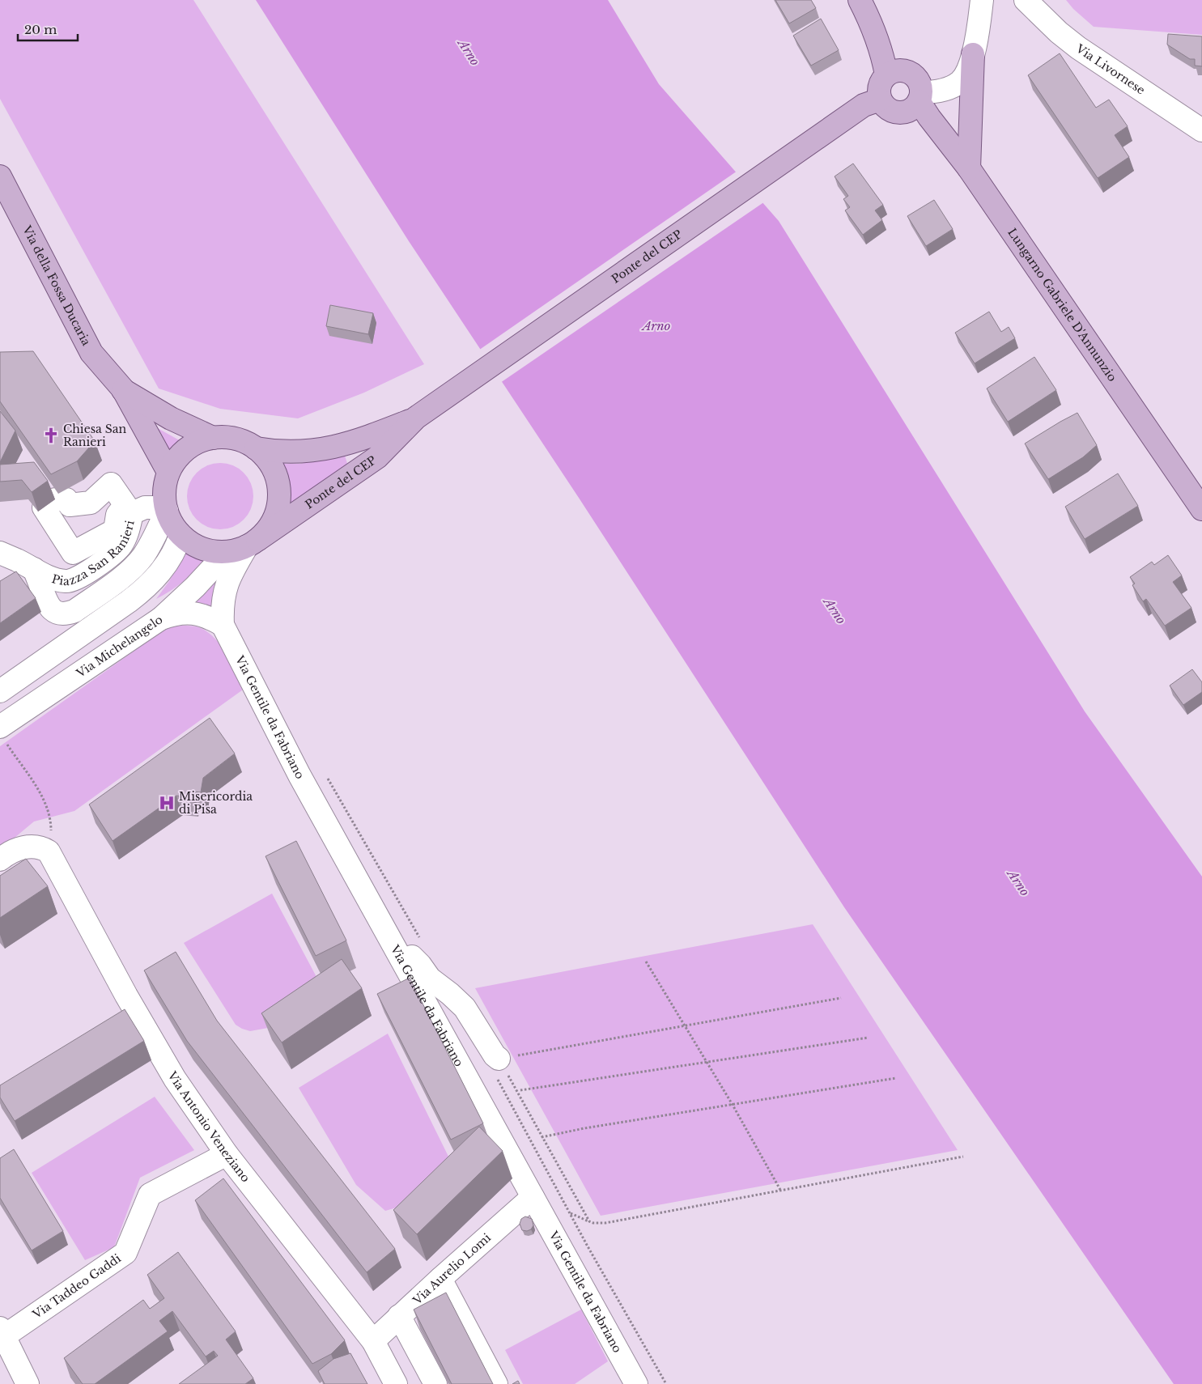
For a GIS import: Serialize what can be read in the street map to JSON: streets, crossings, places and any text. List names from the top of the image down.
{
  "streets": {
    "main road": ["Ponte del CEP", "Via della Fossa Ducaria", "Lungarno Gabriele D'Annunzio"],
    "street": [
      "Via Livornese",
      "Piazza San Ranieri",
      "Via Michelangelo",
      "Via Gentile da Fabriano",
      "Via Antonio Veneziano",
      "Via Aurelio Lomi",
      "Via Taddeo Gaddi"
    ]
  },
  "crossings": [
    ["Ponte del CEP", "Lungarno Gabriele D'Annunzio"],
    ["Ponte del CEP", "Via Michelangelo"],
    ["Ponte del CEP", "Via Gentile da Fabriano"],
    ["Via Michelangelo", "Via Gentile da Fabriano"],
    ["Via Gentile da Fabriano", "Via Aurelio Lomi"],
    ["Via Antonio Veneziano", "Via Aurelio Lomi"],
    ["Via Antonio Veneziano", "Via Taddeo Gaddi"]
  ],
  "water": ["Arno"],
  "places": {
    "church": ["Chiesa San Ranieri"],
    "hospital": ["Misericordia di Pisa"]
  },
  "scale_bar": "20 m"
}
